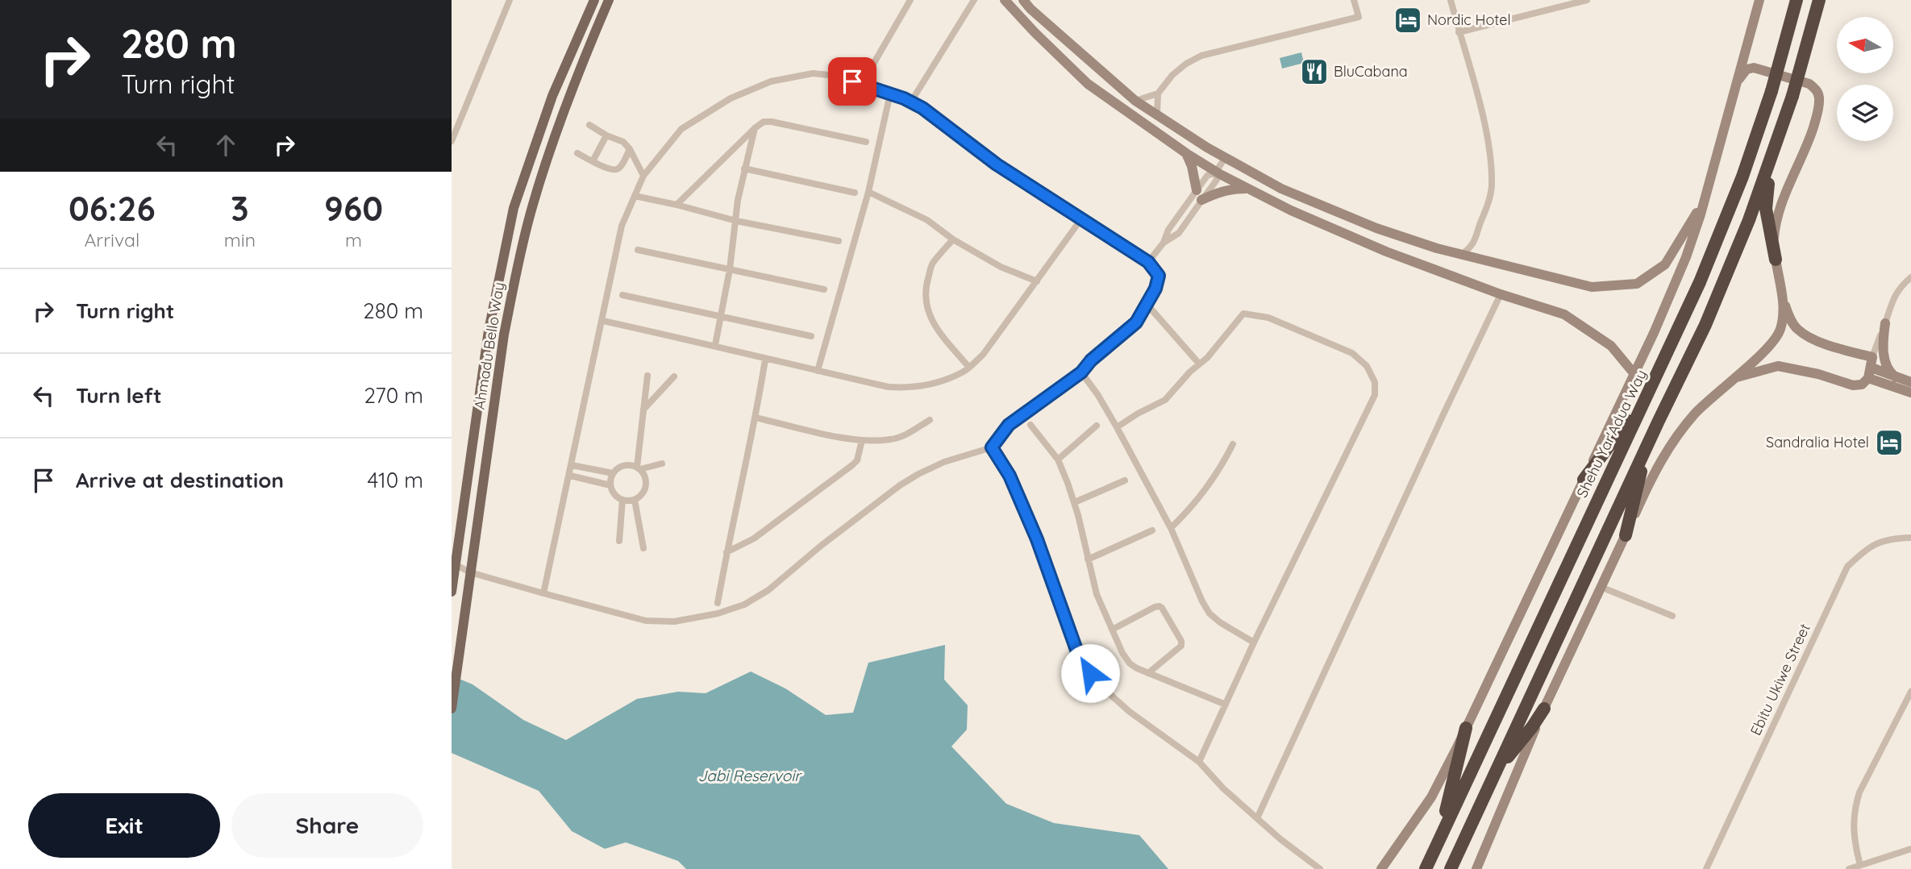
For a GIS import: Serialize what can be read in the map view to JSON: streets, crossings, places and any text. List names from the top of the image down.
{
  "streets": {
    "highway": ["Shehu Yar'Adua Way"],
    "main road": ["Ahmadu Bello Way"],
    "street": ["Ebitu Ukiwe Street"]
  },
  "water": ["Jabi Reservoir"],
  "places": {
    "hotel": ["Nordic Hotel", "Sandralia Hotel"],
    "restaurant": ["BluCabana"]
  },
  "north": "left",
  "page": {
    "turn": ["280 m", "Turn right"],
    "eta": [
      "06:26",
      "Arrival",
      "3",
      "min",
      "960",
      "m"
    ],
    "list": [
      {
        "name": "Turn right",
        "value": "280 m"
      },
      {
        "name": "Turn left",
        "value": "270 m"
      },
      {
        "name": "Arrive at destination",
        "value": "410 m"
      }
    ],
    "buttons": ["Exit", "Share"]
  }
}
